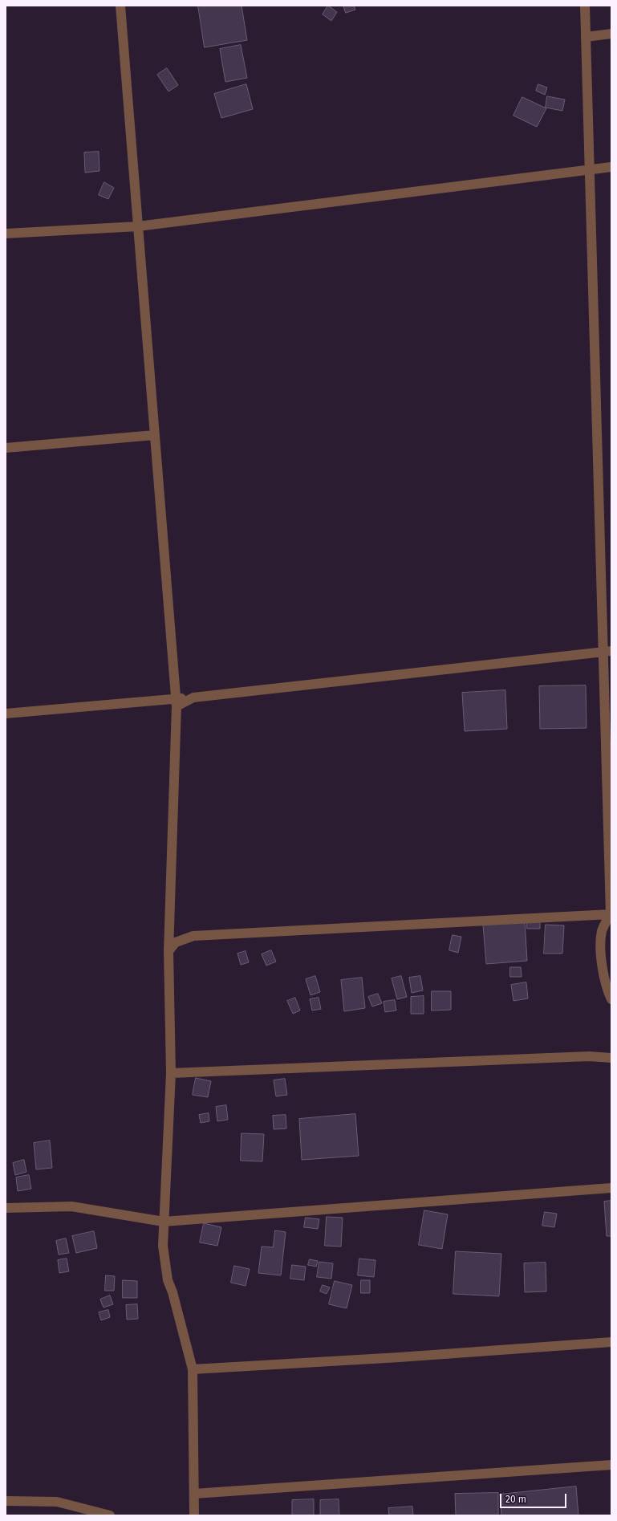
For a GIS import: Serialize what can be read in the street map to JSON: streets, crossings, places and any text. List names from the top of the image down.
{
  "scale_bar": "20 m"
}
